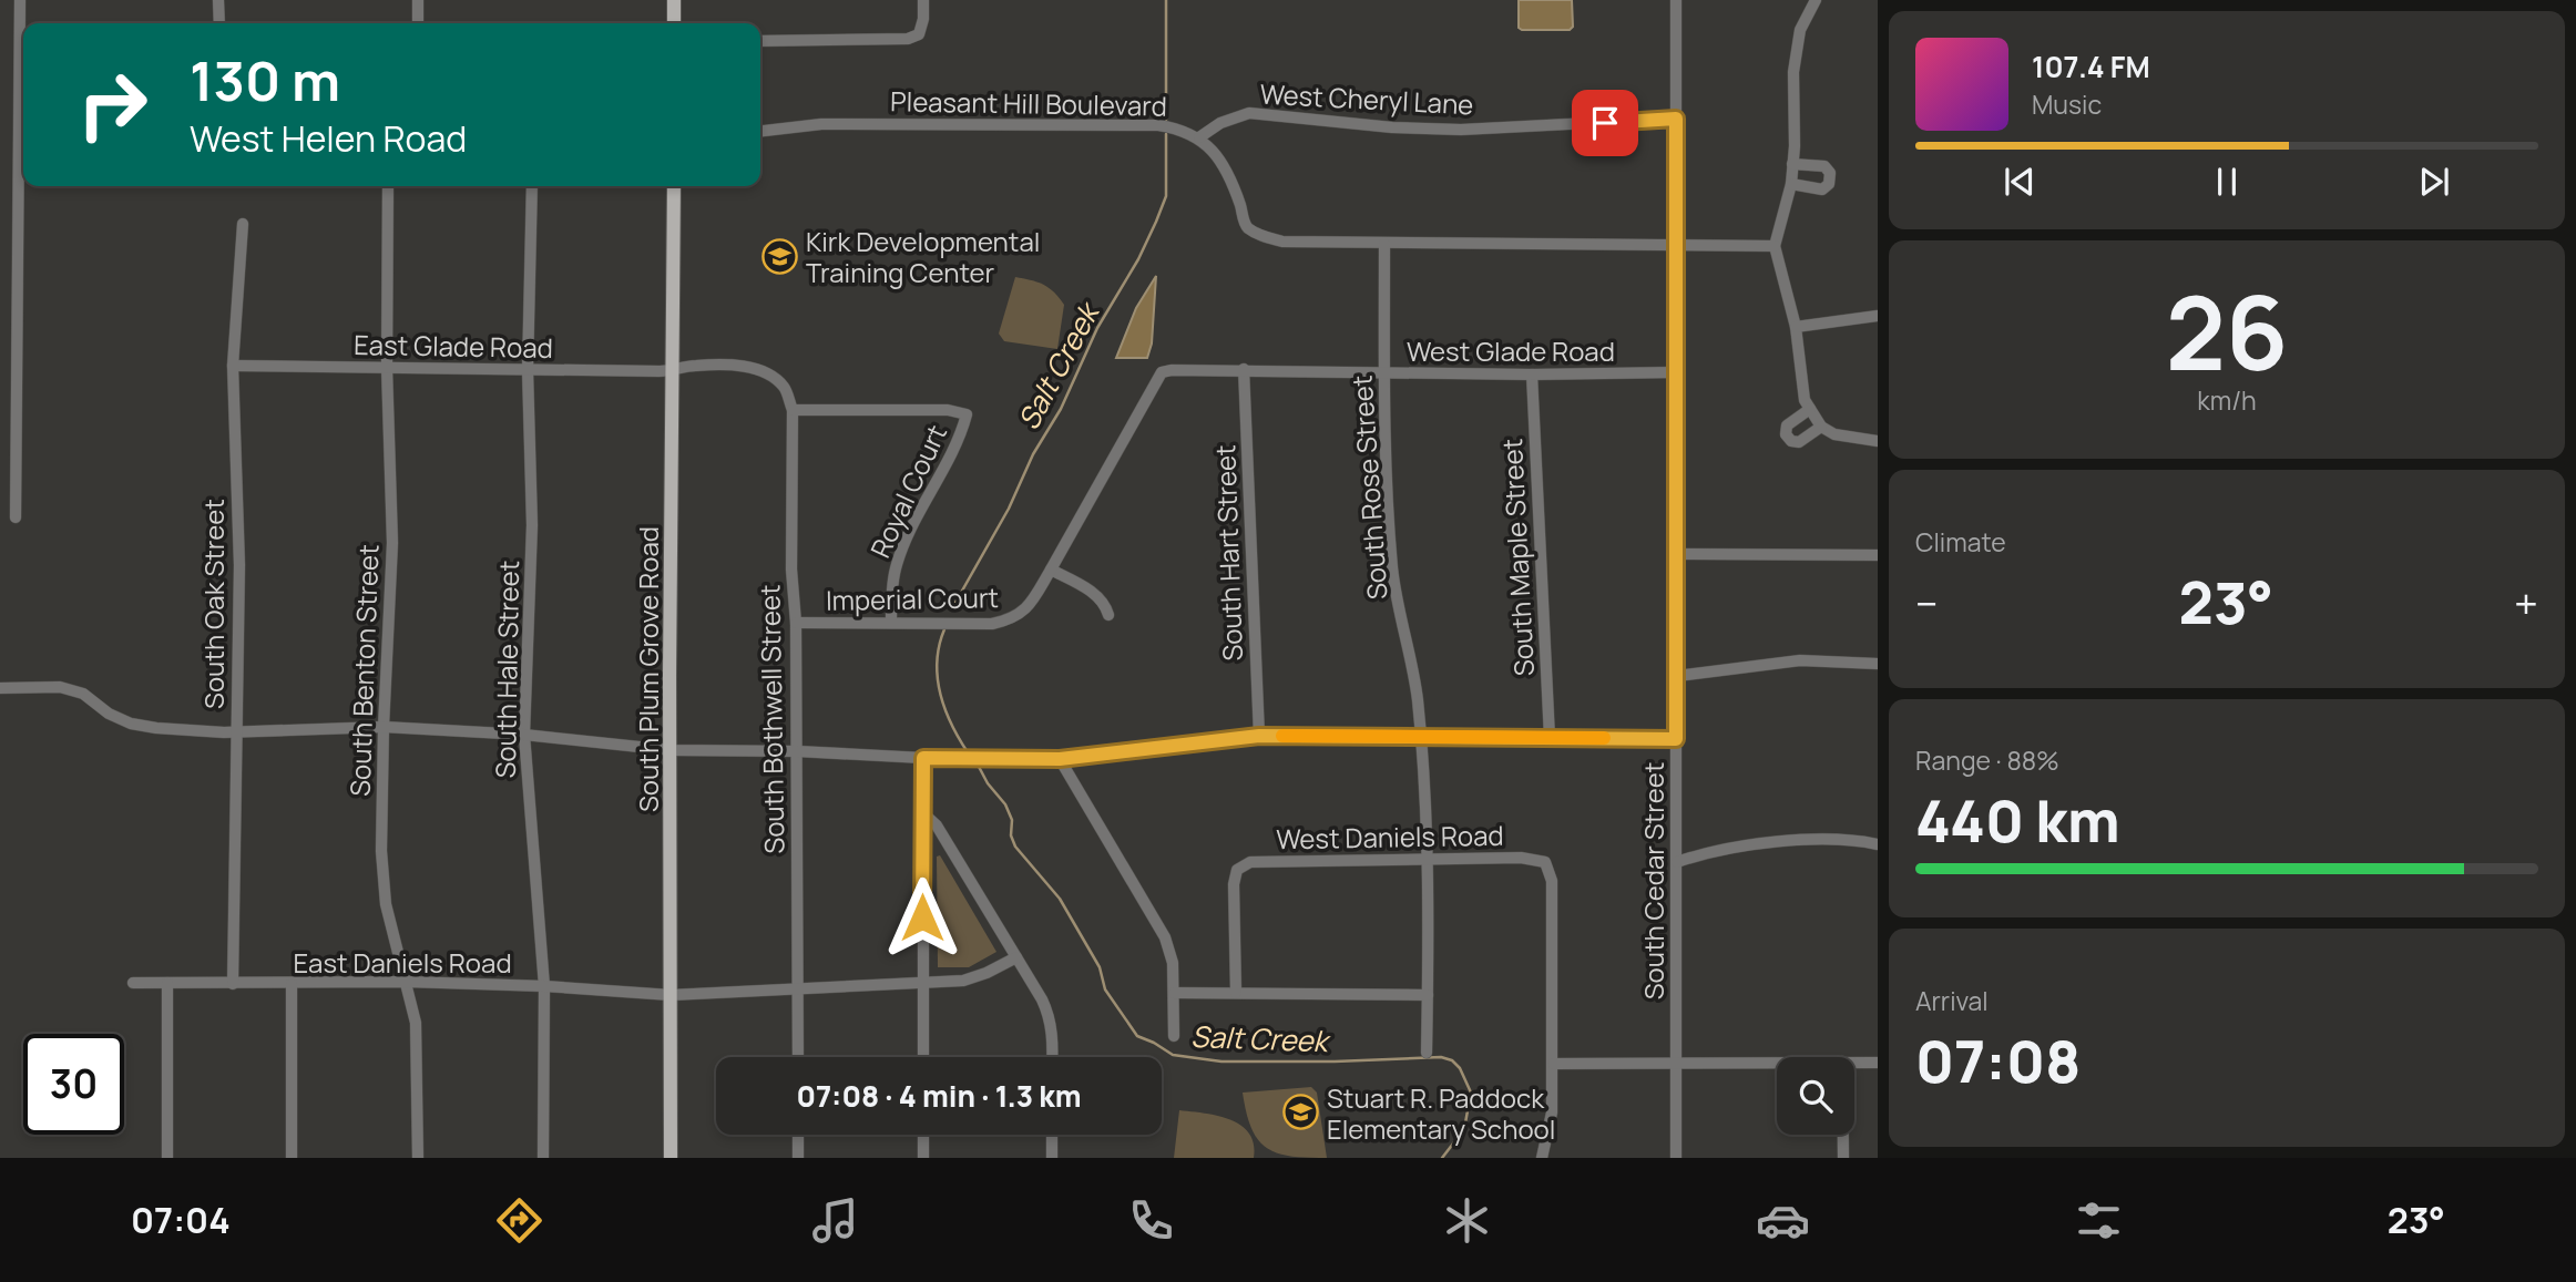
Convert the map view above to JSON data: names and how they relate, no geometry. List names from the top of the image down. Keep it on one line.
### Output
{"streets":{"main road":["South Plum Grove Road"],"street":["West Cheryl Lane","Pleasant Hill Boulevard","East Glade Road","West Glade Road","South Rose Street","Royal Court","South Hart Street","South Maple Street","Imperial Court","South Oak Street","South Hale Street","South Benton Street","South Bothwell Street","West Daniels Road","South Cedar Street","East Daniels Road"]},"crossings":[["West Cheryl Lane","Pleasant Hill Boulevard"],["West Cheryl Lane","South Cedar Street"],["Pleasant Hill Boulevard","South Rose Street"],["Pleasant Hill Boulevard","South Cedar Street"],["East Glade Road","South Oak Street"],["East Glade Road","South Hale Street"],["East Glade Road","South Plum Grove Road"],["East Glade Road","South Benton Street"],["West Glade Road","South Rose Street"],["West Glade Road","South Hart Street"],["West Glade Road","South Maple Street"],["West Glade Road","Imperial Court"],["West Glade Road","South Cedar Street"],["South Rose Street","West Daniels Road"],["Royal Court","Imperial Court"],["Royal Court","South Bothwell Street"],["Imperial Court","South Bothwell Street"],["South Oak Street","East Daniels Road"],["South Hale Street","East Daniels Road"],["South Plum Grove Road","East Daniels Road"],["South Benton Street","East Daniels Road"]],"water":["Salt Creek"],"places":{"school or university":["Kirk Developmental Training Center","Stuart R. Paddock Elementary School"]},"page":{"turn":["130 m","West Helen Road"],"song":["107.4 FM","Music"],"tile":[["26","km/h"],"Climate",["Range · 88%","440 km"],["Arrival","07:08"]],"heat":["−","23°","+"],"limit":"30","trip":"07:08 · 4 min · 1.3 km","tabs":["07:04","23°"]}}
